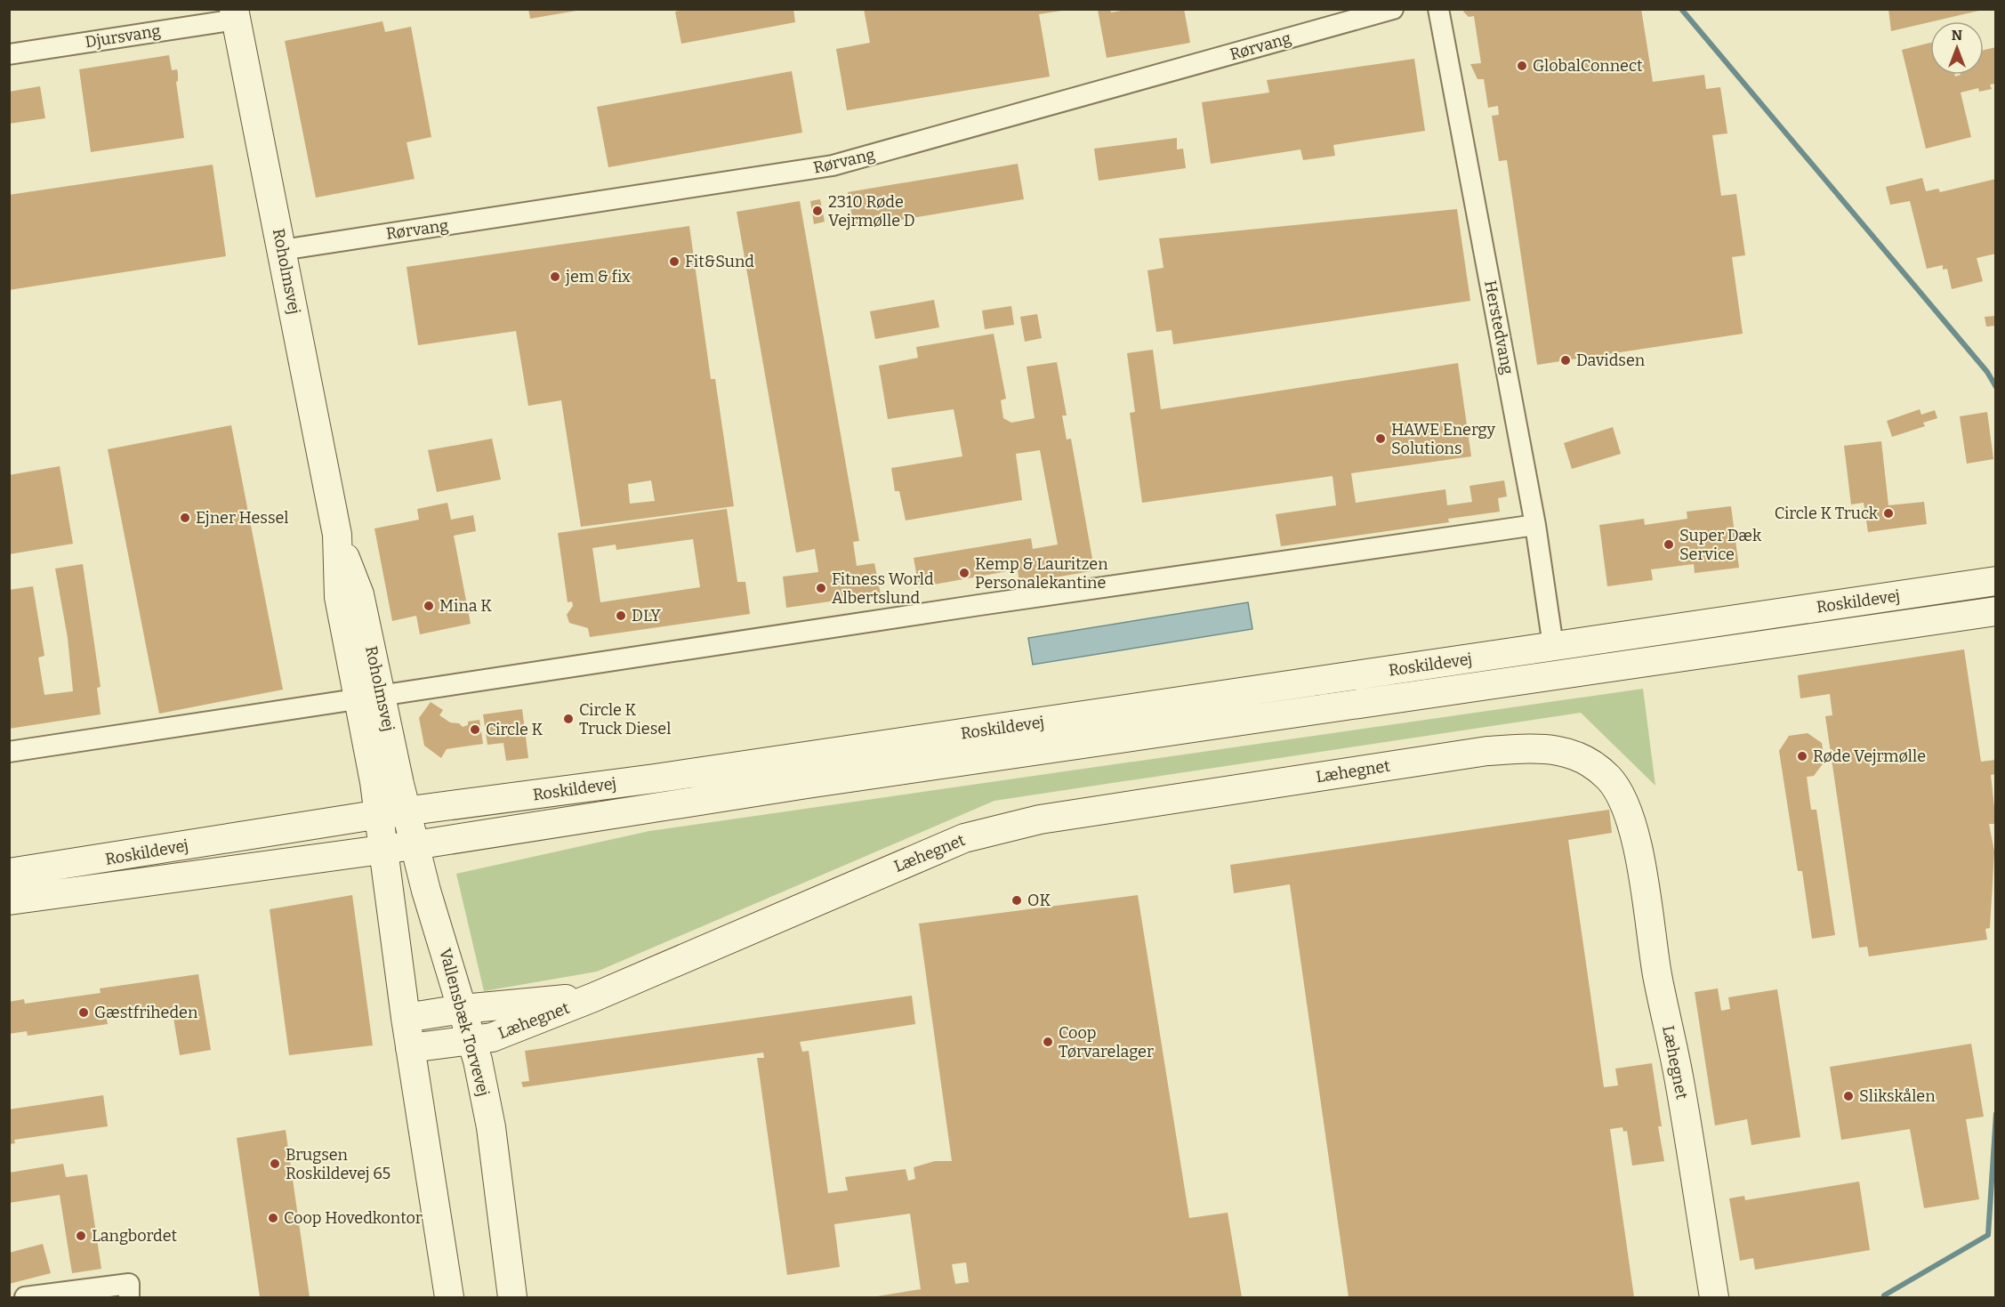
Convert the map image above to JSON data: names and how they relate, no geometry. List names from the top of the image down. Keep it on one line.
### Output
{"streets":{"main road":["Roholmsvej","Roskildevej","Læhegnet","Vallensbæk Torvevej"],"street":["Djursvang","Rørvang","Herstedvang"]},"crossings":[["Djursvang","Roholmsvej"],["Rørvang","Roholmsvej"],["Roholmsvej","Roskildevej"],["Roholmsvej","Vallensbæk Torvevej"],["Herstedvang","Roskildevej"],["Roskildevej","Vallensbæk Torvevej"],["Læhegnet","Vallensbæk Torvevej"]],"places":["GlobalConnect","2310 Røde Vejrmølle D","Fit&Sund","jem & fix","Davidsen","HAWE Energy Solutions","Circle K Truck","Ejner Hessel","Super Dæk Service","Kemp & Lauritzen Personalekantine","Fitness World Albertslund","Mina K","DLY","Circle K Truck Diesel","Circle K","Røde Vejrmølle","OK","Gæstfriheden","Coop Tørvarelager","Slikskålen","Brugsen Roskildevej 65","Coop Hovedkontor","Langbordet"],"north":"top"}
